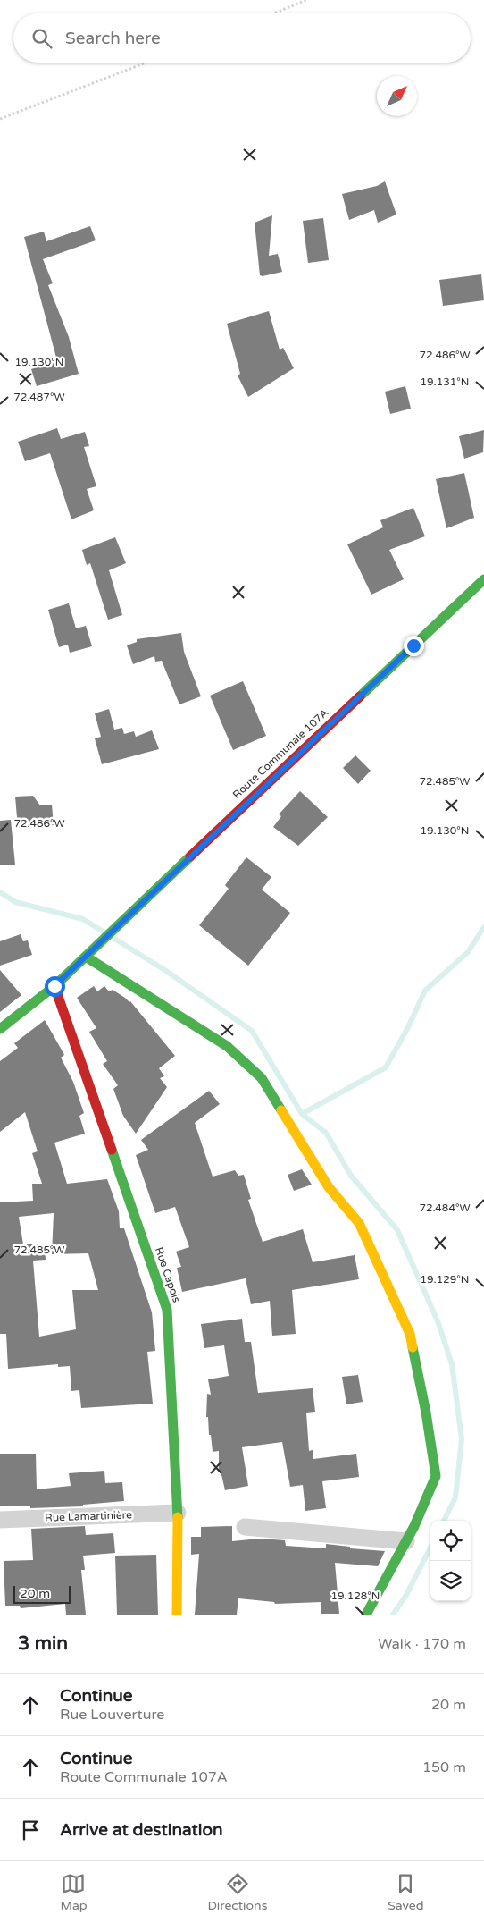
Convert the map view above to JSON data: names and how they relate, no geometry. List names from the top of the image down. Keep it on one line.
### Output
{"streets":{"street":["Route Communale 107A","Rue Capois","Rue Lamartinière"]},"crossings":[["Route Communale 107A","Rue Capois"],["Rue Capois","Rue Lamartinière"]],"scale_bar":"20 m","north":"top right","page":{"search":"Search here","scale":"20 m","heading":["3 min","Walk · 170 m"],"list":[["Continue","Rue Louverture","20 m"],["Continue","Route Communale 107A","150 m"],"Arrive at destination"],"nav":["Map","Directions","Saved"]},"coordinates":["72.486°W","19.130°N","19.131°N","72.487°W","72.485°W","72.484°W","19.129°N","19.128°N"]}
